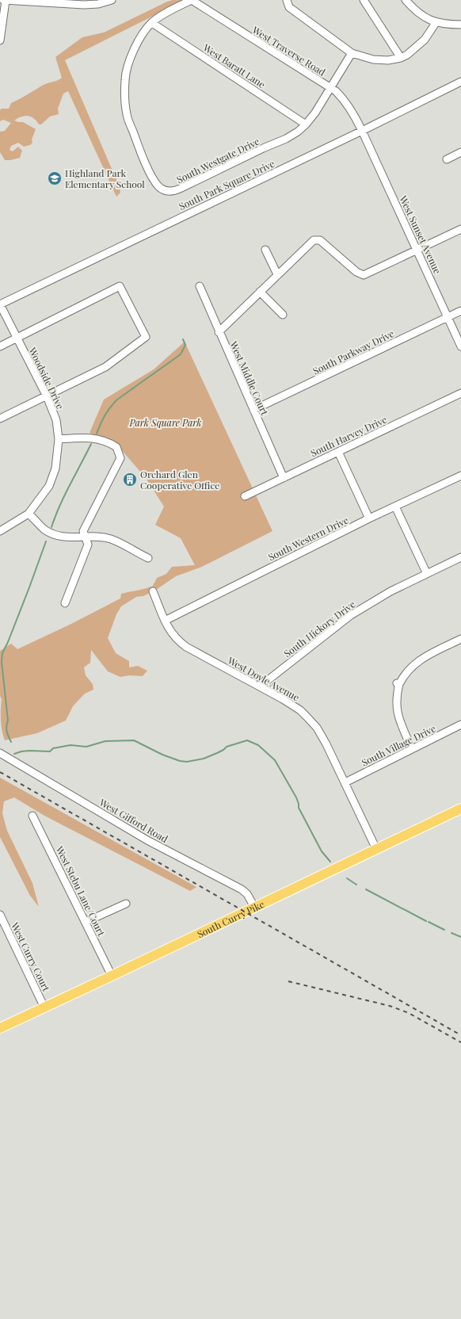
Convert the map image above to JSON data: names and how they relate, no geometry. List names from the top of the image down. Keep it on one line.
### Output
{"streets":{"main road":["South Curry Pike"],"street":["West Traverse Road","West Baratt Lane","South Westgate Drive","South Park Square Drive","West Sunset Avenue","South Parkway Drive","Woodside Drive","West Middle Court","South Harvey Drive","South Western Drive","South Hickory Drive","West Doyle Avenue","South Village Drive","West Gifford Road","West Stebu Lane/Court","West Curry Court"]},"crossings":[["West Traverse Road","South Westgate Drive"],["West Traverse Road","South Park Square Drive"],["West Traverse Road","West Sunset Avenue"],["West Baratt Lane","South Westgate Drive"],["South Park Square Drive","West Sunset Avenue"],["South Park Square Drive","Woodside Drive"],["West Sunset Avenue","South Parkway Drive"],["South Parkway Drive","West Middle Court"],["West Middle Court","South Harvey Drive"],["South Western Drive","West Doyle Avenue"],["South Hickory Drive","West Doyle Avenue"],["West Doyle Avenue","South Village Drive"],["West Doyle Avenue","South Curry Pike"],["West Gifford Road","South Curry Pike"],["West Stebu Lane/Court","South Curry Pike"],["South Curry Pike","West Curry Court"]],"parks":["Park Square Park"],"places":{"school or university":["Highland Park Elementary School"],"building":["Orchard Glen Cooperative Office"]}}
